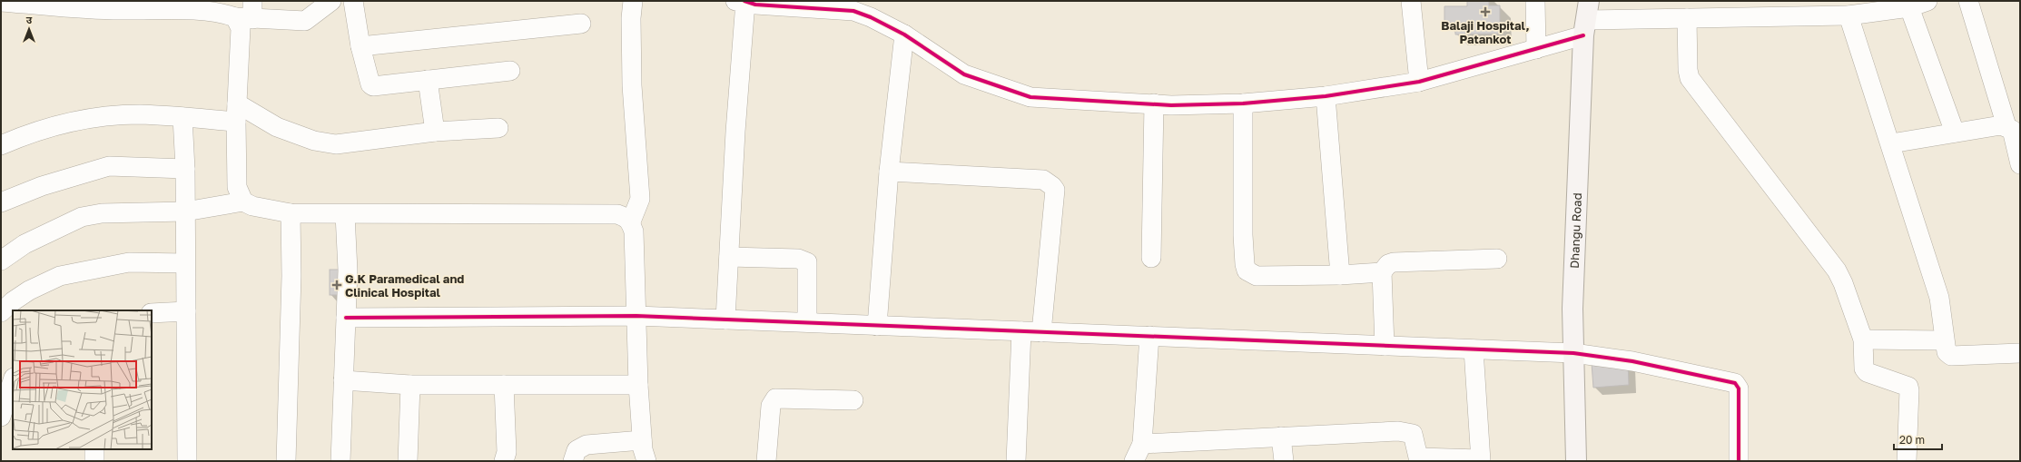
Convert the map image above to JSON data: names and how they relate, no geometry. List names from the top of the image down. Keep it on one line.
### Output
{"streets":{"street":["Dhangu Road"]},"places":{"health":["Balaji Hospital, Patankot","G.K Paramedical and Clinical Hospital"]},"scale_bar":"20 m","north":"top"}
